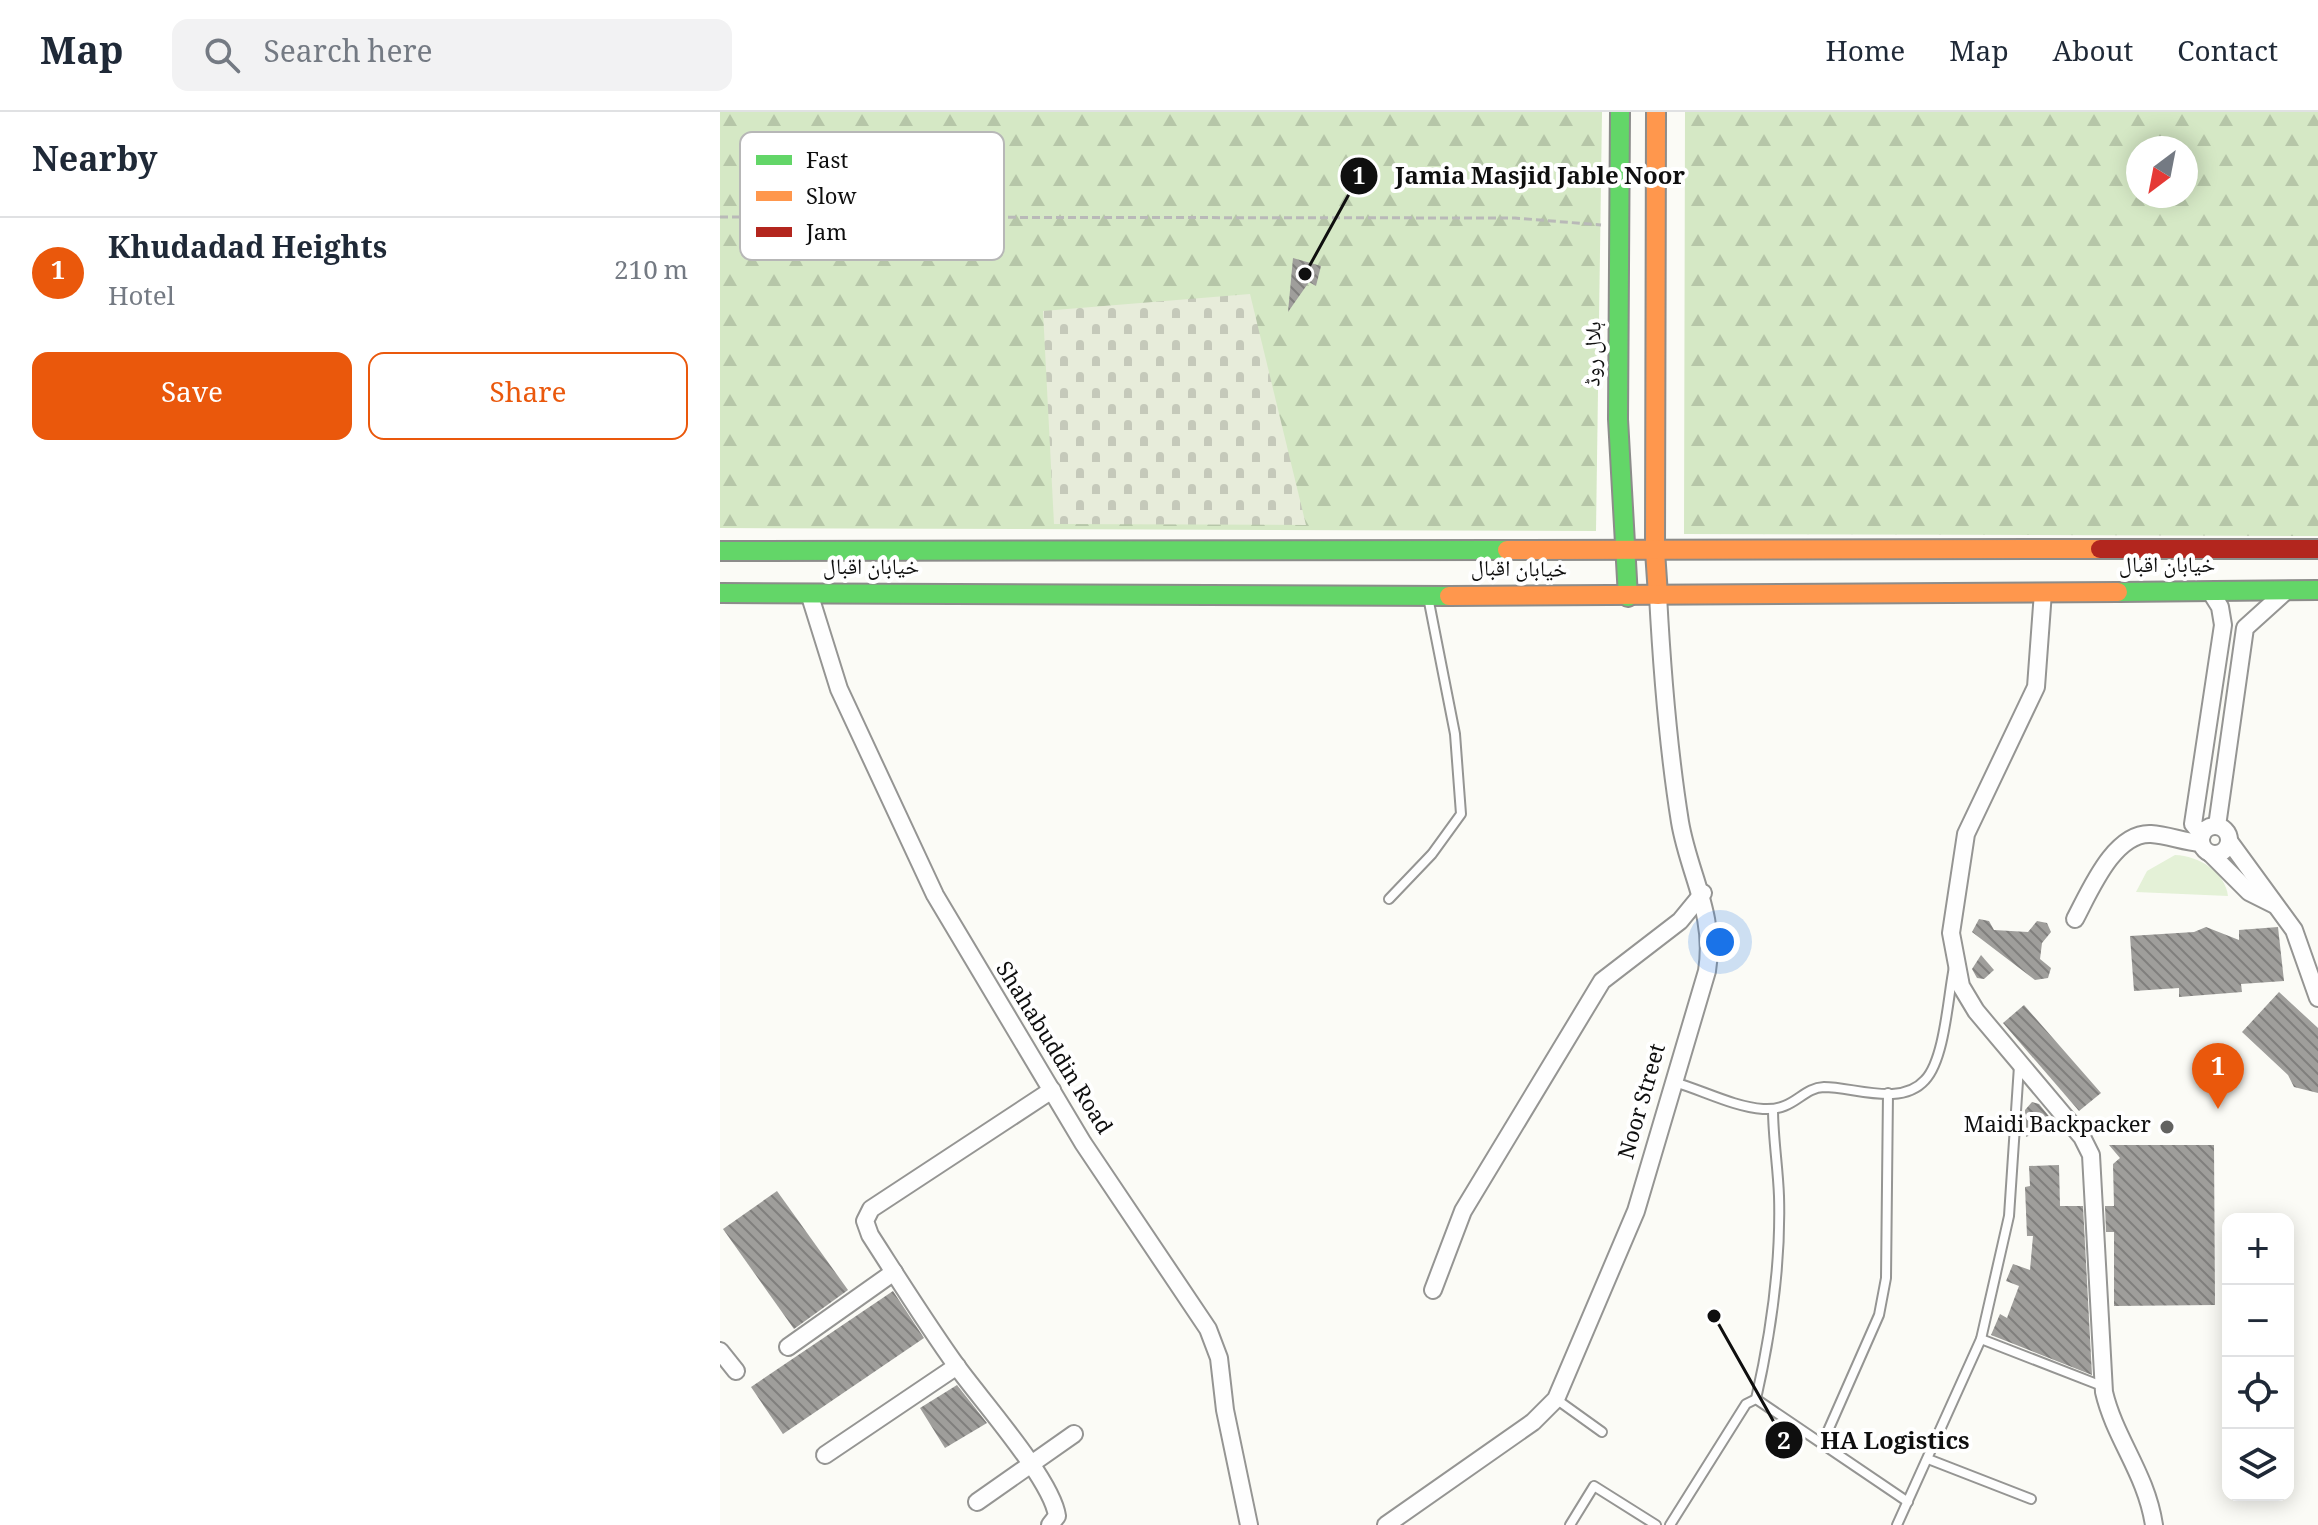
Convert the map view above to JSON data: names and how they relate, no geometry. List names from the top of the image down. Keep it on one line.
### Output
{"streets":{"main road":["ہلال روڈ","خیابان اقبال"],"street":["Shahabuddin Road","Noor Street"]},"crossings":[["ہلال روڈ","خیابان اقبال"],["خیابان اقبال","Shahabuddin Road"],["خیابان اقبال","Noor Street"]],"places":["Jamia Masjid Jable Noor","Maidi Backpacker","HA Logistics"],"legend":["Fast","Slow","Jam"],"north":"bottom left","page":{"header":"Map","search":"Search here","nav":["Home","Map","About","Contact"],"heading":"Nearby","list":[{"mark":"1","name":"Khudadad Heights","note":"Hotel","value":"210 m"}],"buttons":["Save","Share"],"pins":"1","map_buttons":["+","−"]}}
